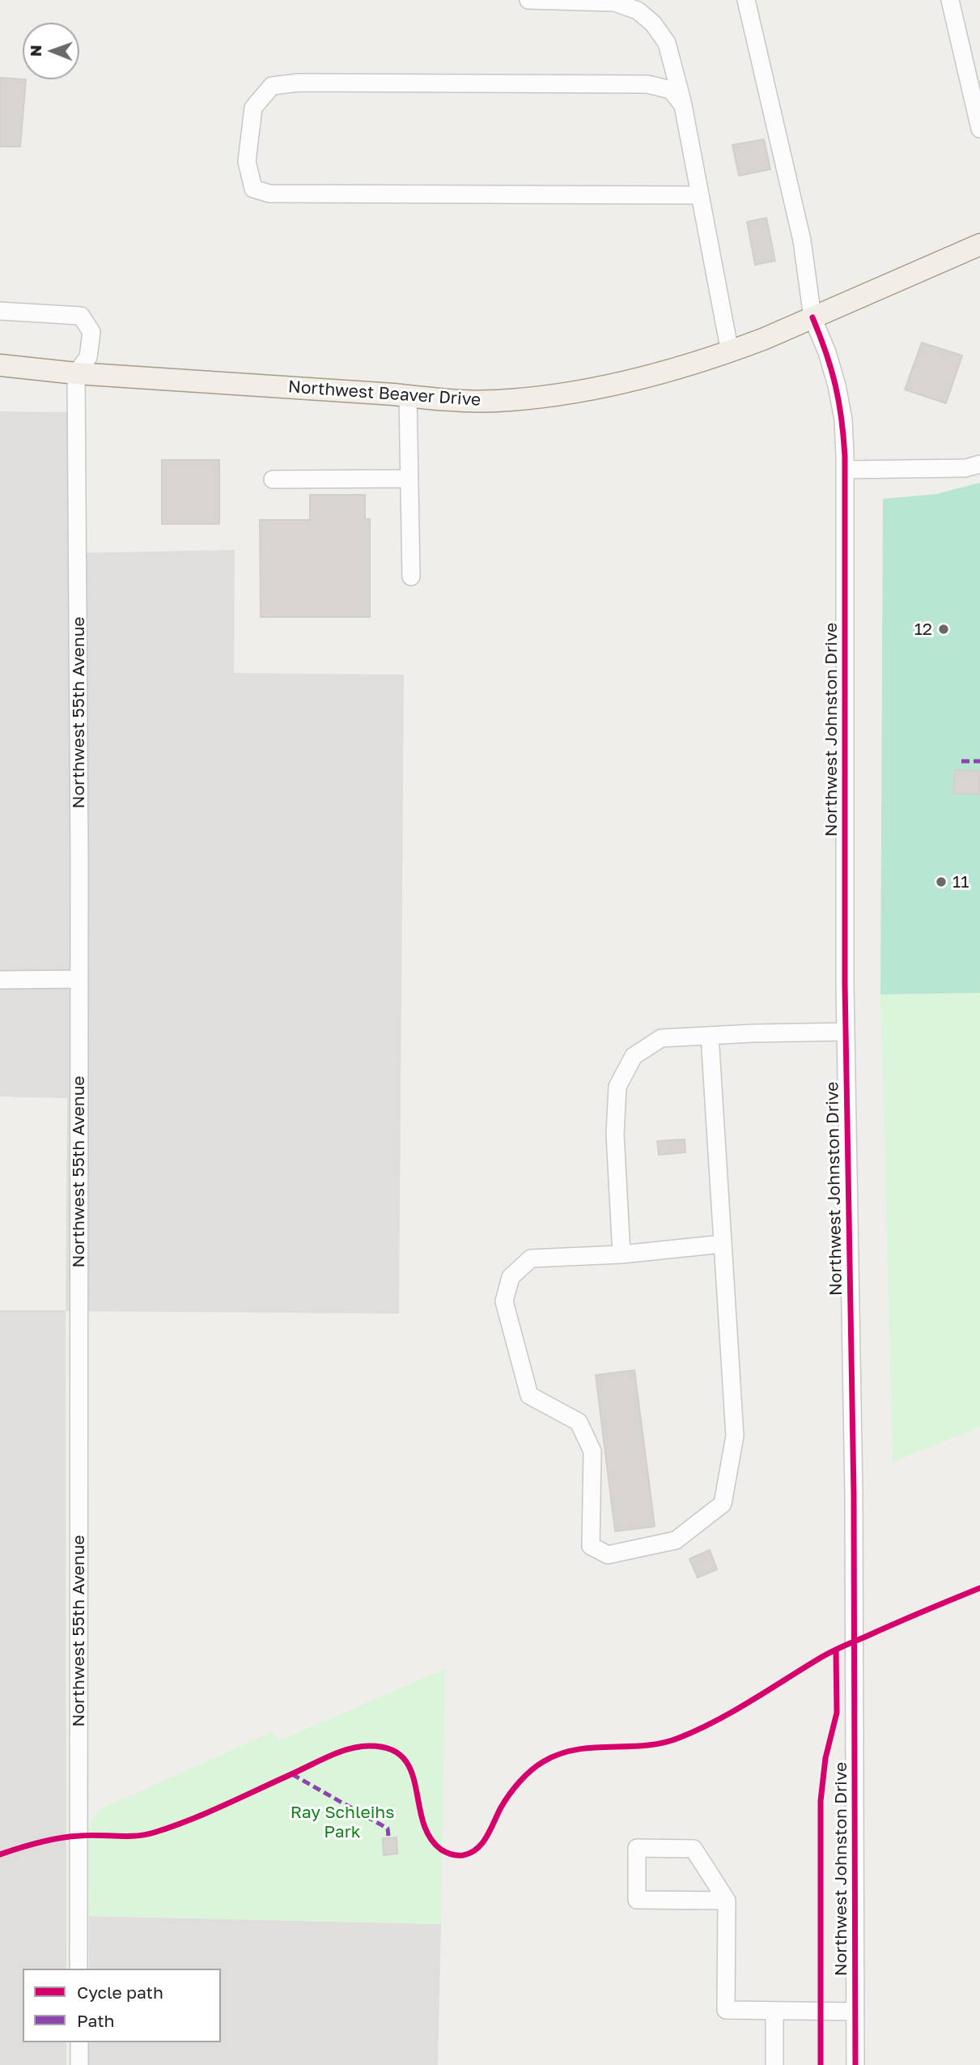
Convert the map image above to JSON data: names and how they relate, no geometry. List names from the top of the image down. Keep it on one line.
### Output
{"streets":{"main road":["Northwest Beaver Drive"],"street":["Northwest 55th Avenue","Northwest Johnston Drive"]},"crossings":[["Northwest Beaver Drive","Northwest 55th Avenue"],["Northwest Beaver Drive","Northwest Johnston Drive"]],"parks":["Ray Schleihs Park"],"places":["12","11"],"legend":["Cycle path","Path"],"north":"left"}
